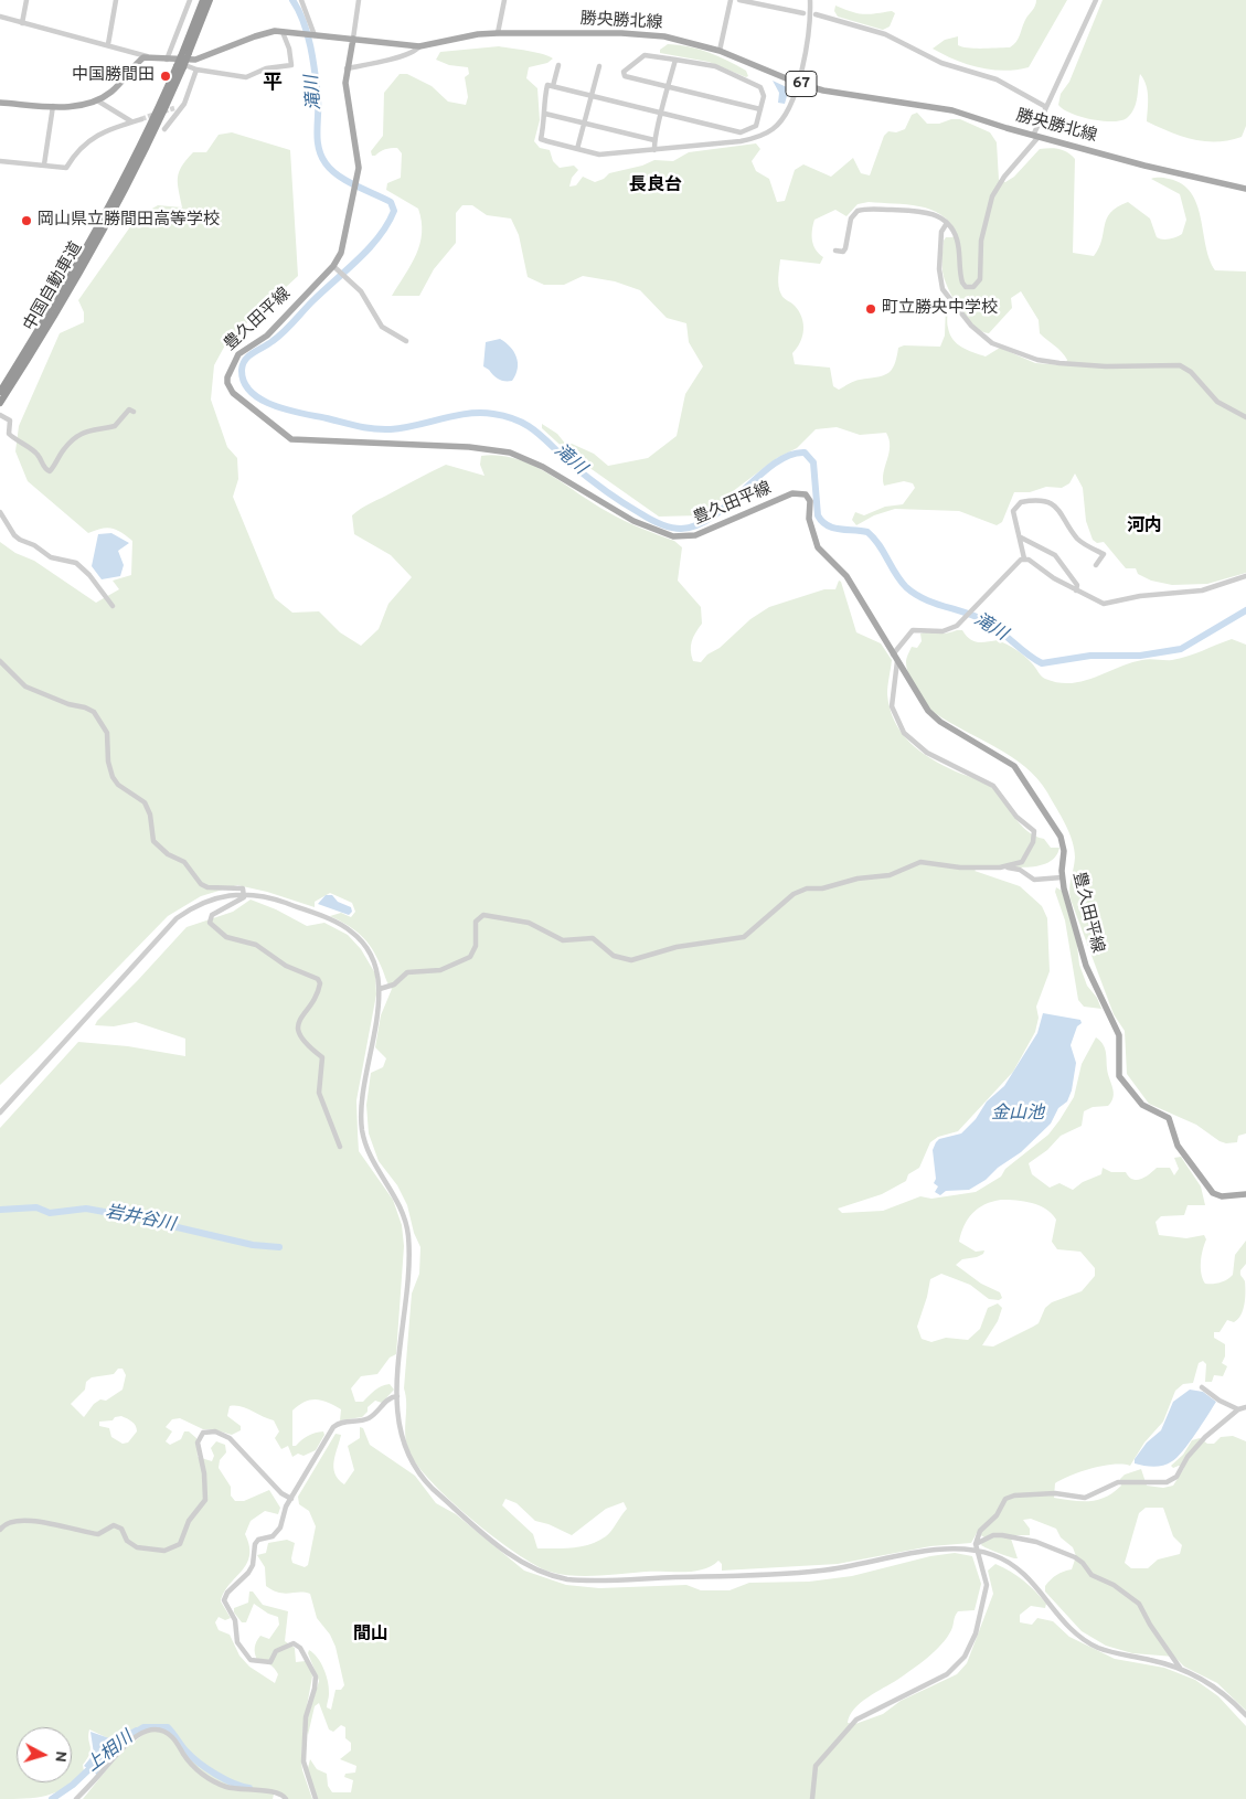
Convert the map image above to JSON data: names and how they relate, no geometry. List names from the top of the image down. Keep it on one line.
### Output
{"streets":{"highway":["中国自動車道"],"main road":["勝央勝北線","67","豊久田平線"]},"crossings":[["勝央勝北線","中国自動車道"],["勝央勝北線","豊久田平線"]],"districts":["平","長良台","河内","間山"],"water":["滝川","金山池","岩井谷川","上相川"],"places":["中国勝間田","岡山県立勝間田高等学校","町立勝央中学校"],"north":"right"}
